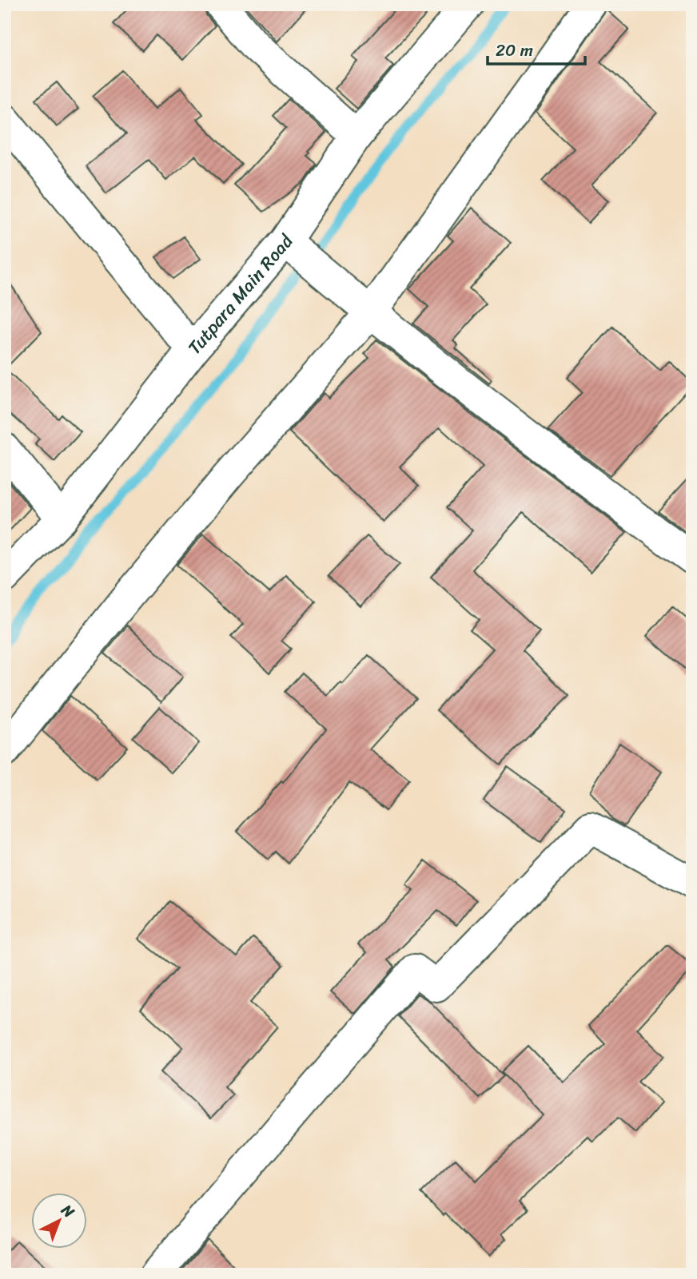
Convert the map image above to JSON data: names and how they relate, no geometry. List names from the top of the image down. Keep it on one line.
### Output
{"streets":{"street":["Tutpara Main Road"]},"scale_bar":"20 m","north":"top right"}
